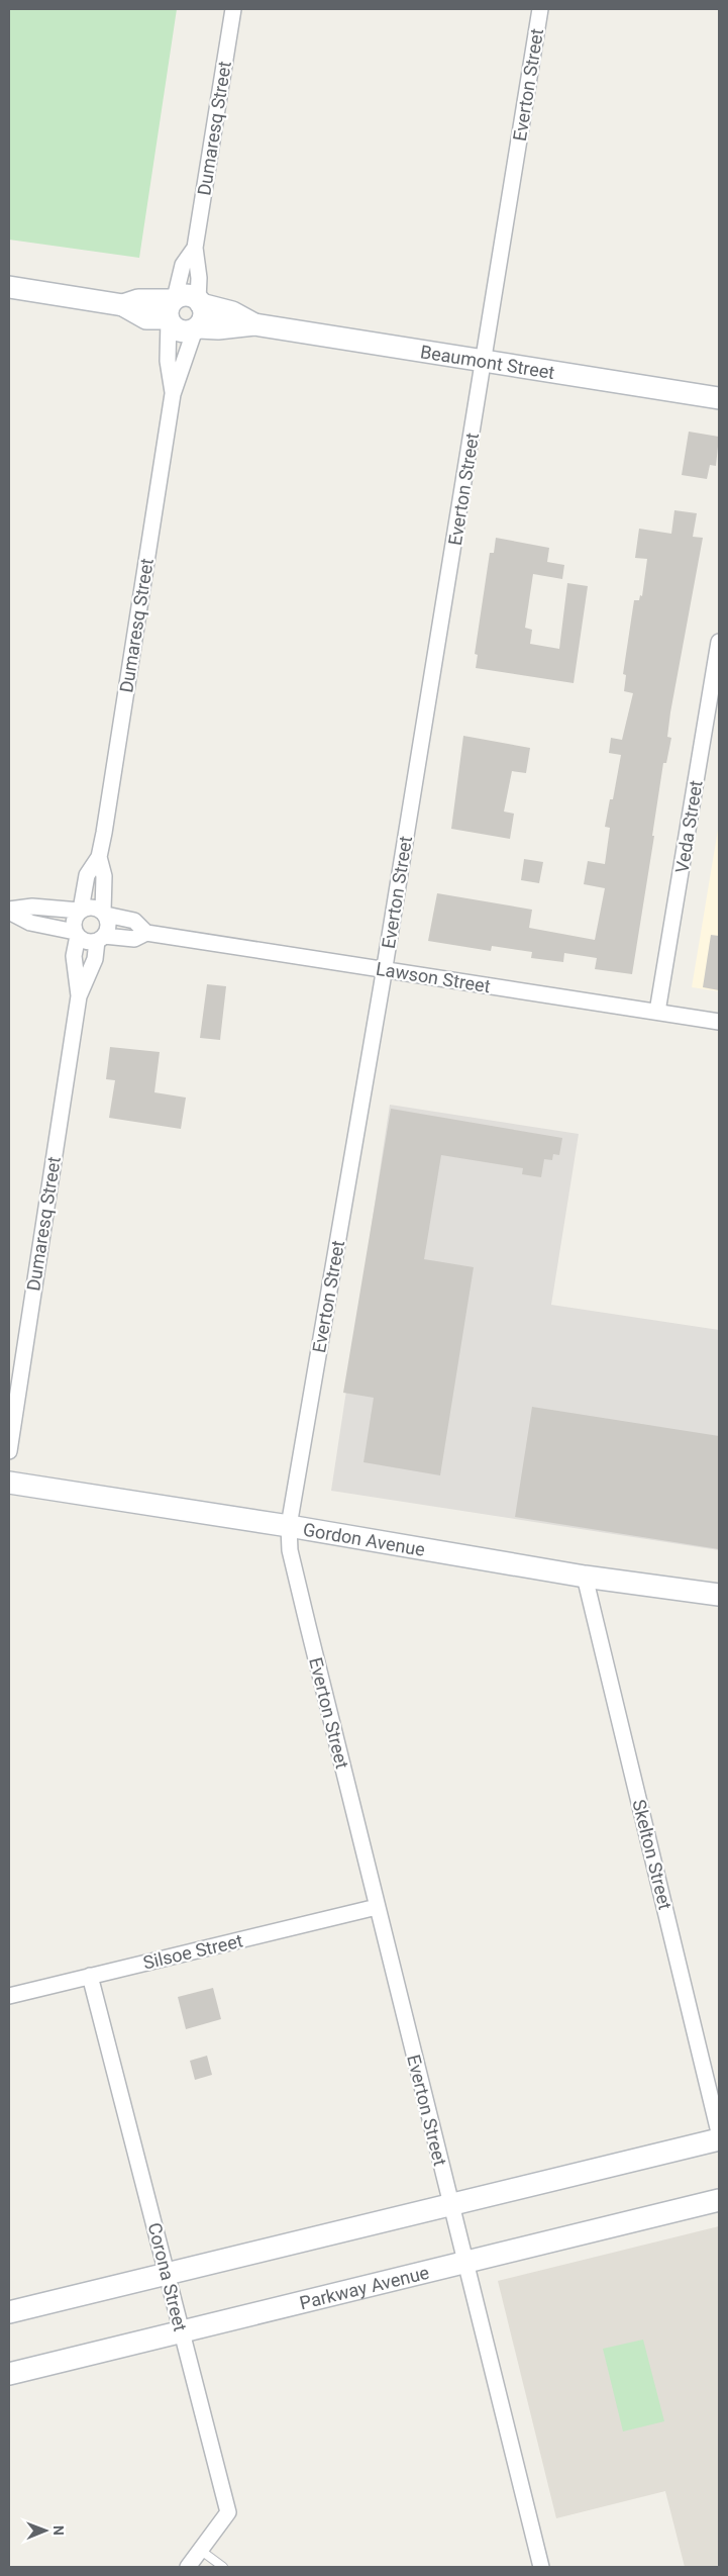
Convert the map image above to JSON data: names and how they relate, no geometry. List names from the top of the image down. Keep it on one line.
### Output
{"streets":{"main road":["Beaumont Street","Gordon Avenue","Parkway Avenue"],"street":["Everton Street","Dumaresq Street","Veda Street","Lawson Street","Skelton Street","Silsoe Street","Corona Street"]},"crossings":[["Everton Street","Beaumont Street"],["Everton Street","Lawson Street"],["Everton Street","Gordon Avenue"],["Everton Street","Silsoe Street"],["Everton Street","Parkway Avenue"],["Dumaresq Street","Beaumont Street"],["Dumaresq Street","Lawson Street"],["Veda Street","Lawson Street"],["Gordon Avenue","Skelton Street"],["Silsoe Street","Corona Street"],["Corona Street","Parkway Avenue"]],"north":"right"}
